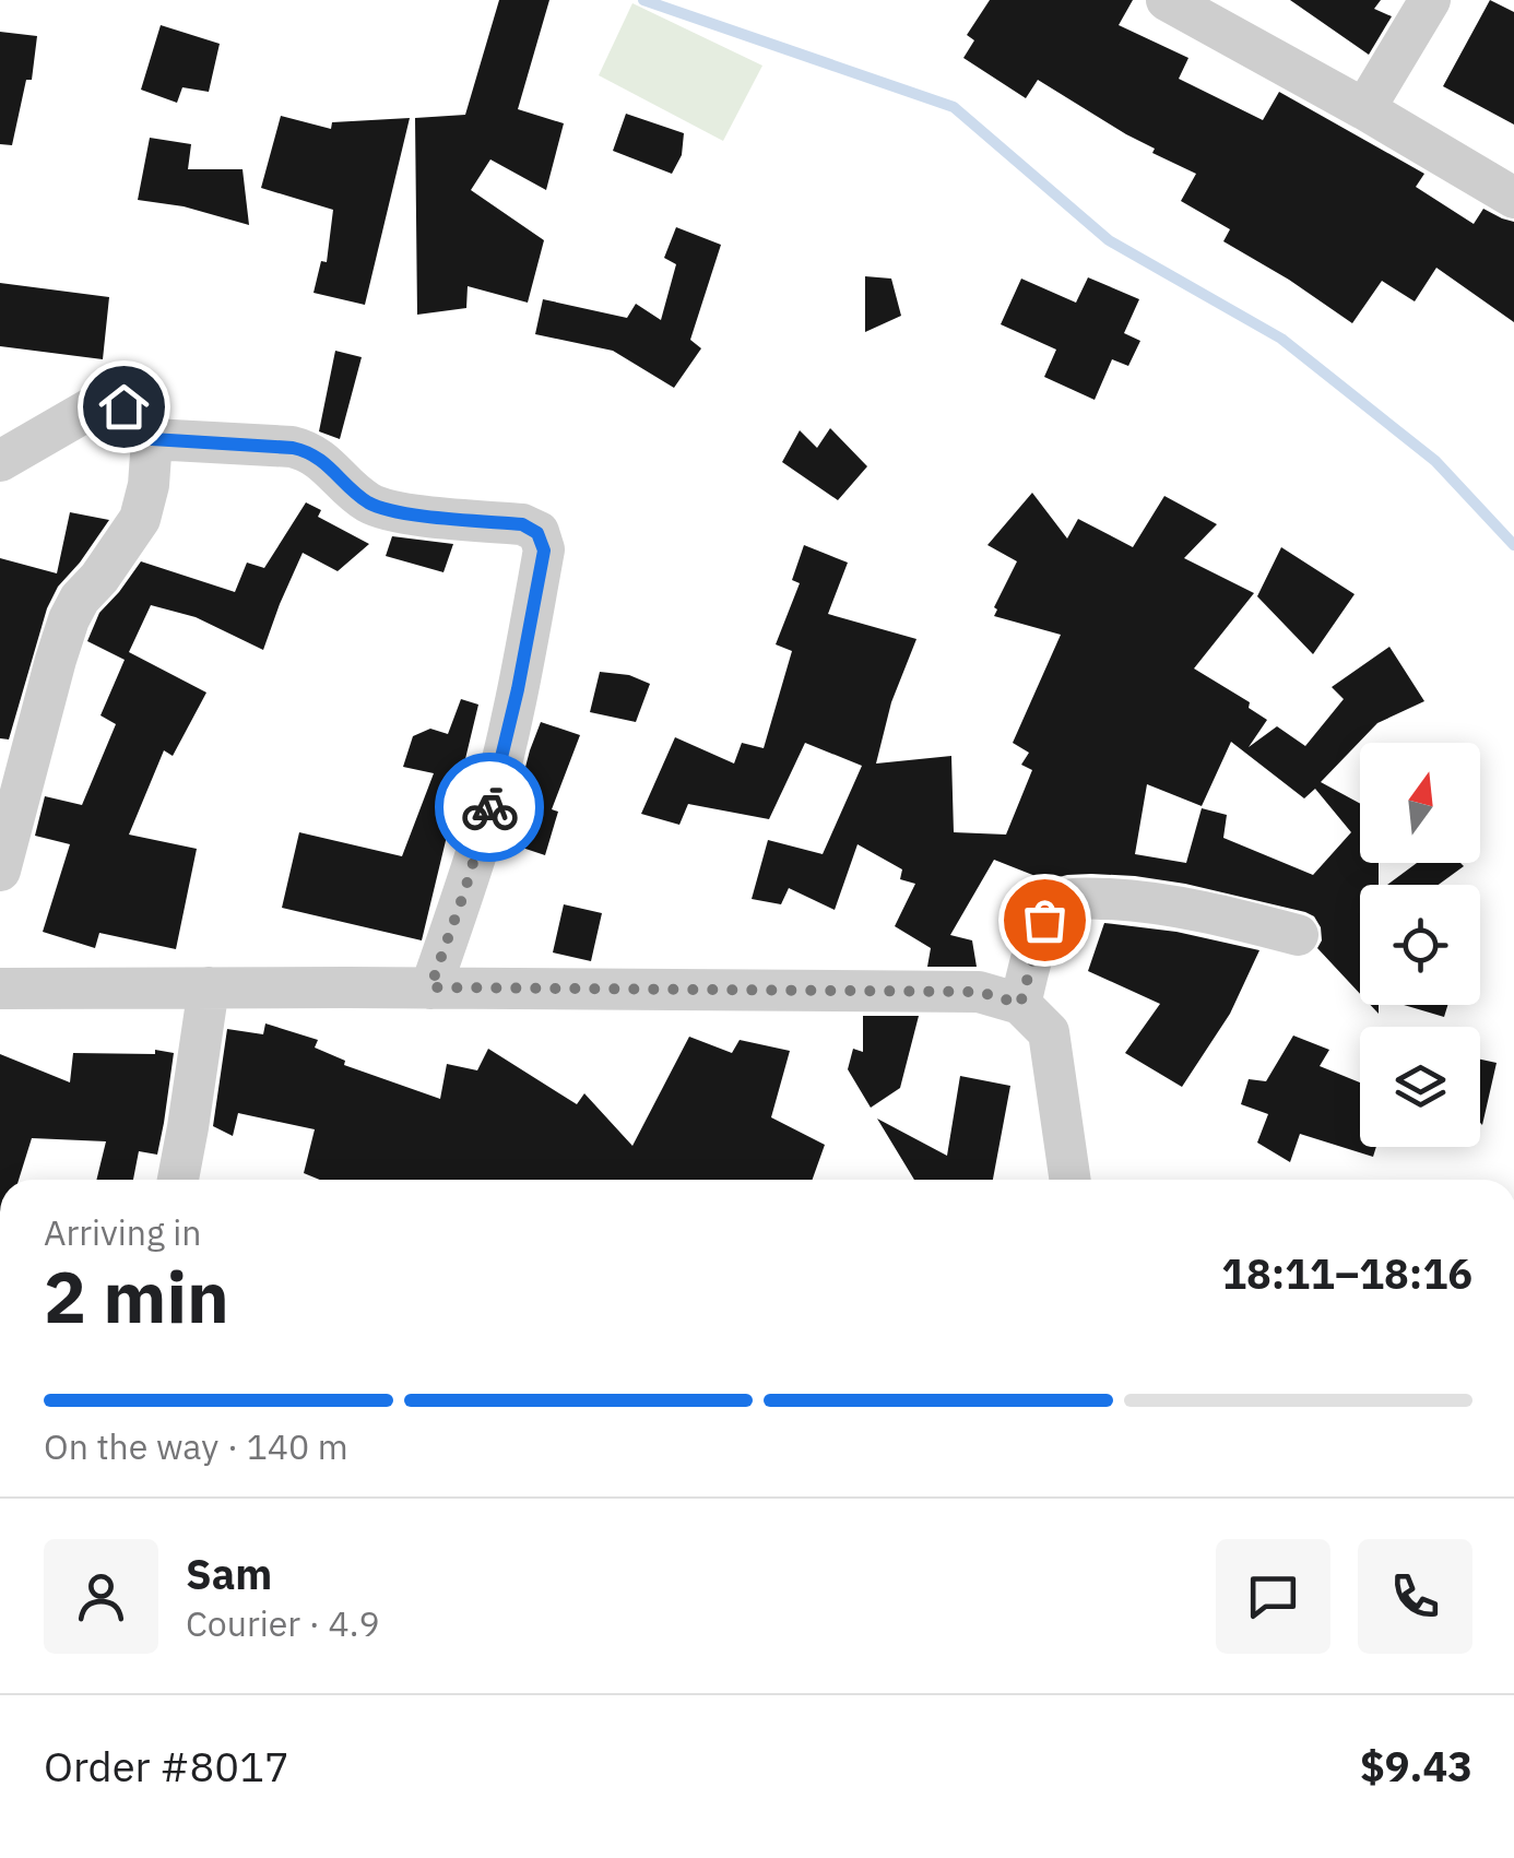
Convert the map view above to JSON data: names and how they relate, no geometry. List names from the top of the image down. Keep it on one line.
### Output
{"north":"top","page":{"heading":["2 min","Arriving in","18:11–18:16"],"panel":["Sam","Courier · 4.9","Order #8017","$9.43"],"bar":"On the way · 140 m"}}
